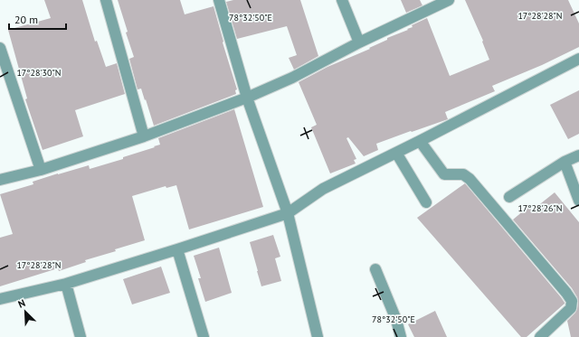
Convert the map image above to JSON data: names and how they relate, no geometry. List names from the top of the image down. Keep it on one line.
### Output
{"scale_bar":"20 m","north":"top left","coordinates":["17°28'28\"N","78°32'50\"E","17°28'30\"N","17°28'26\"N"]}
